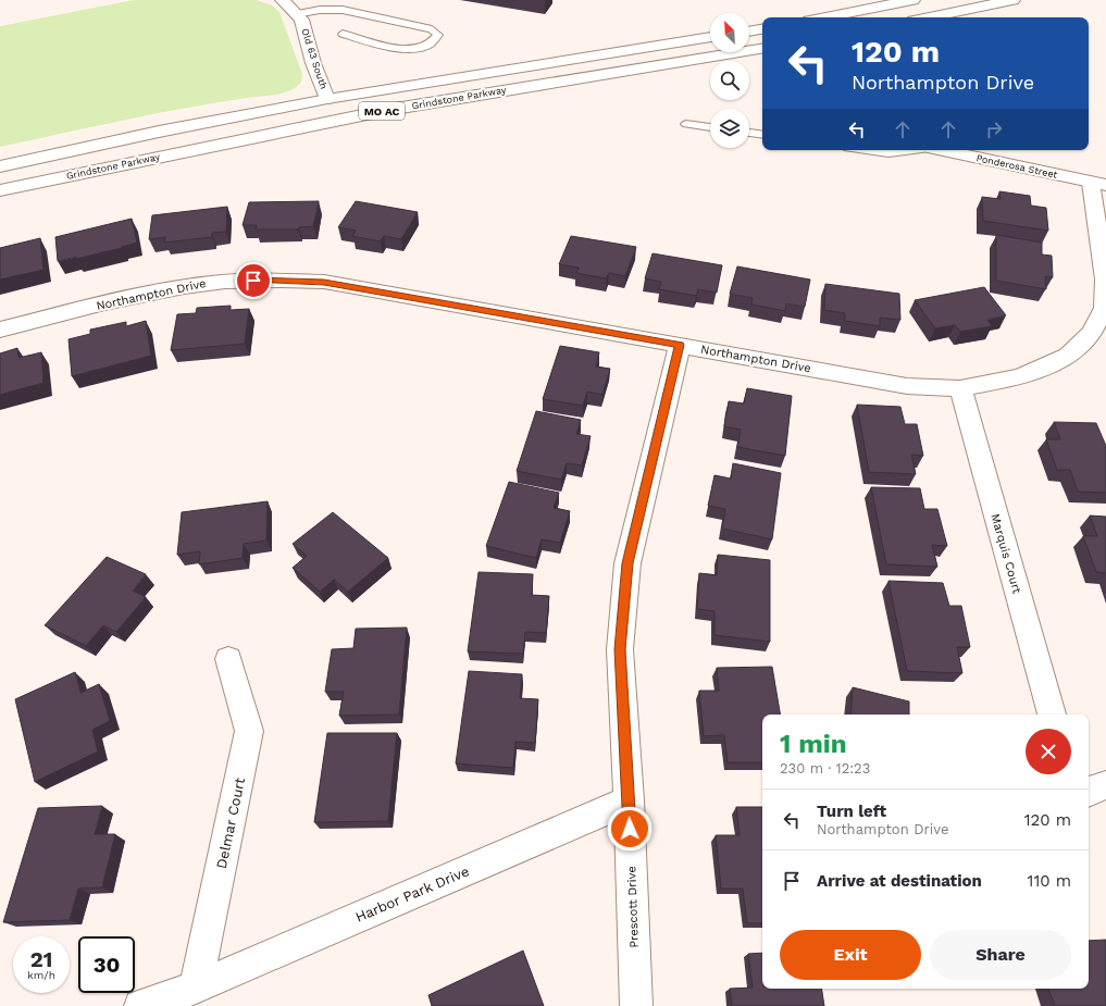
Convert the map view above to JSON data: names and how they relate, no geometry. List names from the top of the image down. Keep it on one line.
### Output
{"streets":{"street":["Old 63 South","Grindstone Parkway","MO AC","Ponderosa Street","Northampton Drive","Marquis Court","Delmar Court","Harbor Park Drive","Prescott Drive"]},"crossings":[["Old 63 South","Grindstone Parkway"],["Ponderosa Street","Northampton Drive"],["Northampton Drive","Marquis Court"],["Northampton Drive","Prescott Drive"],["Delmar Court","Harbor Park Drive"],["Harbor Park Drive","Prescott Drive"]],"north":"top left","page":{"turn":["120 m","Northampton Drive"],"heading":["1 min","230 m · 12:23"],"list":[{"name":"Turn left","note":"Northampton Drive","value":"120 m"},{"name":"Arrive at destination","value":"110 m"}],"buttons":["Exit","Share"],"speed":"21 km/h","limit":"30"}}
